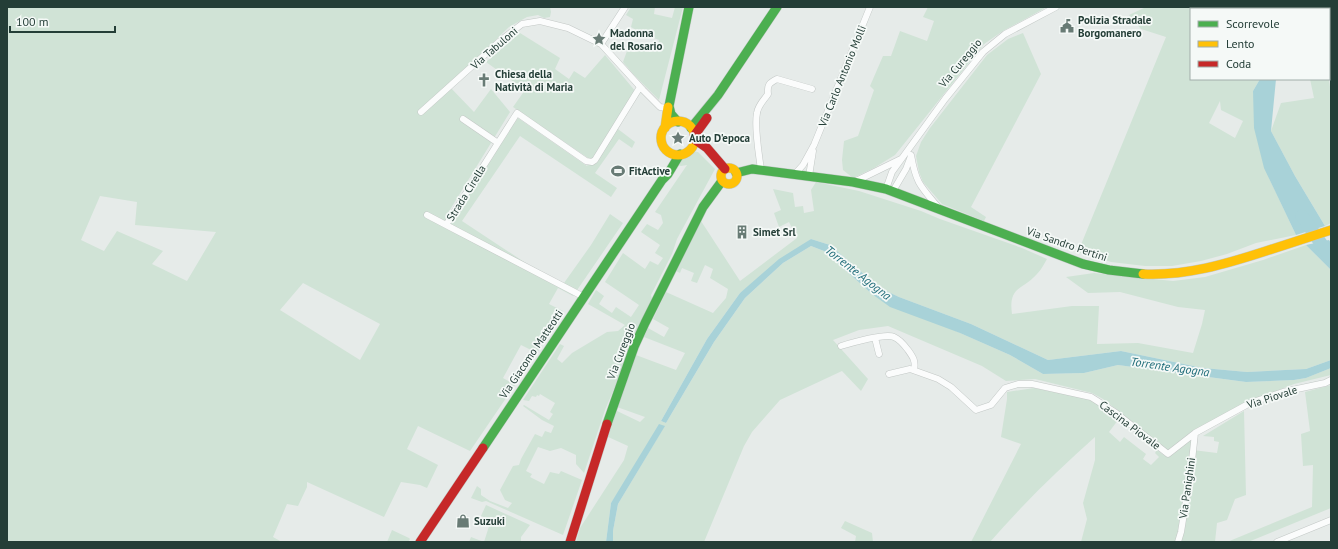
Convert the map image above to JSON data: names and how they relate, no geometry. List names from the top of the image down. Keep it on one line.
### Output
{"streets":{"main road":["Via Cureggio","Via Sandro Pertini","Via Giacomo Matteotti"],"street":["Via Tabuloni","Via Carlo Antonio Molli","Strada Cirella","Via Piovale","Cascina Piovale","Via Panighini"]},"crossings":[["Via Tabuloni","Strada Cirella"],["Via Piovale","Cascina Piovale"],["Via Piovale","Via Panighini"],["Cascina Piovale","Via Panighini"]],"water":["Torrente Agogna"],"places":{"public building":["Polizia Stradale Borgomanero"],"place":["Madonna del Rosario","Auto D'epoca"],"church":["Chiesa della Natività di Maria"],"sports":["FitActive"],"building":["Simet Srl"],"shop":["Suzuki"]},"legend":["Scorrevole","Lento","Coda"],"scale_bar":"100 m"}
